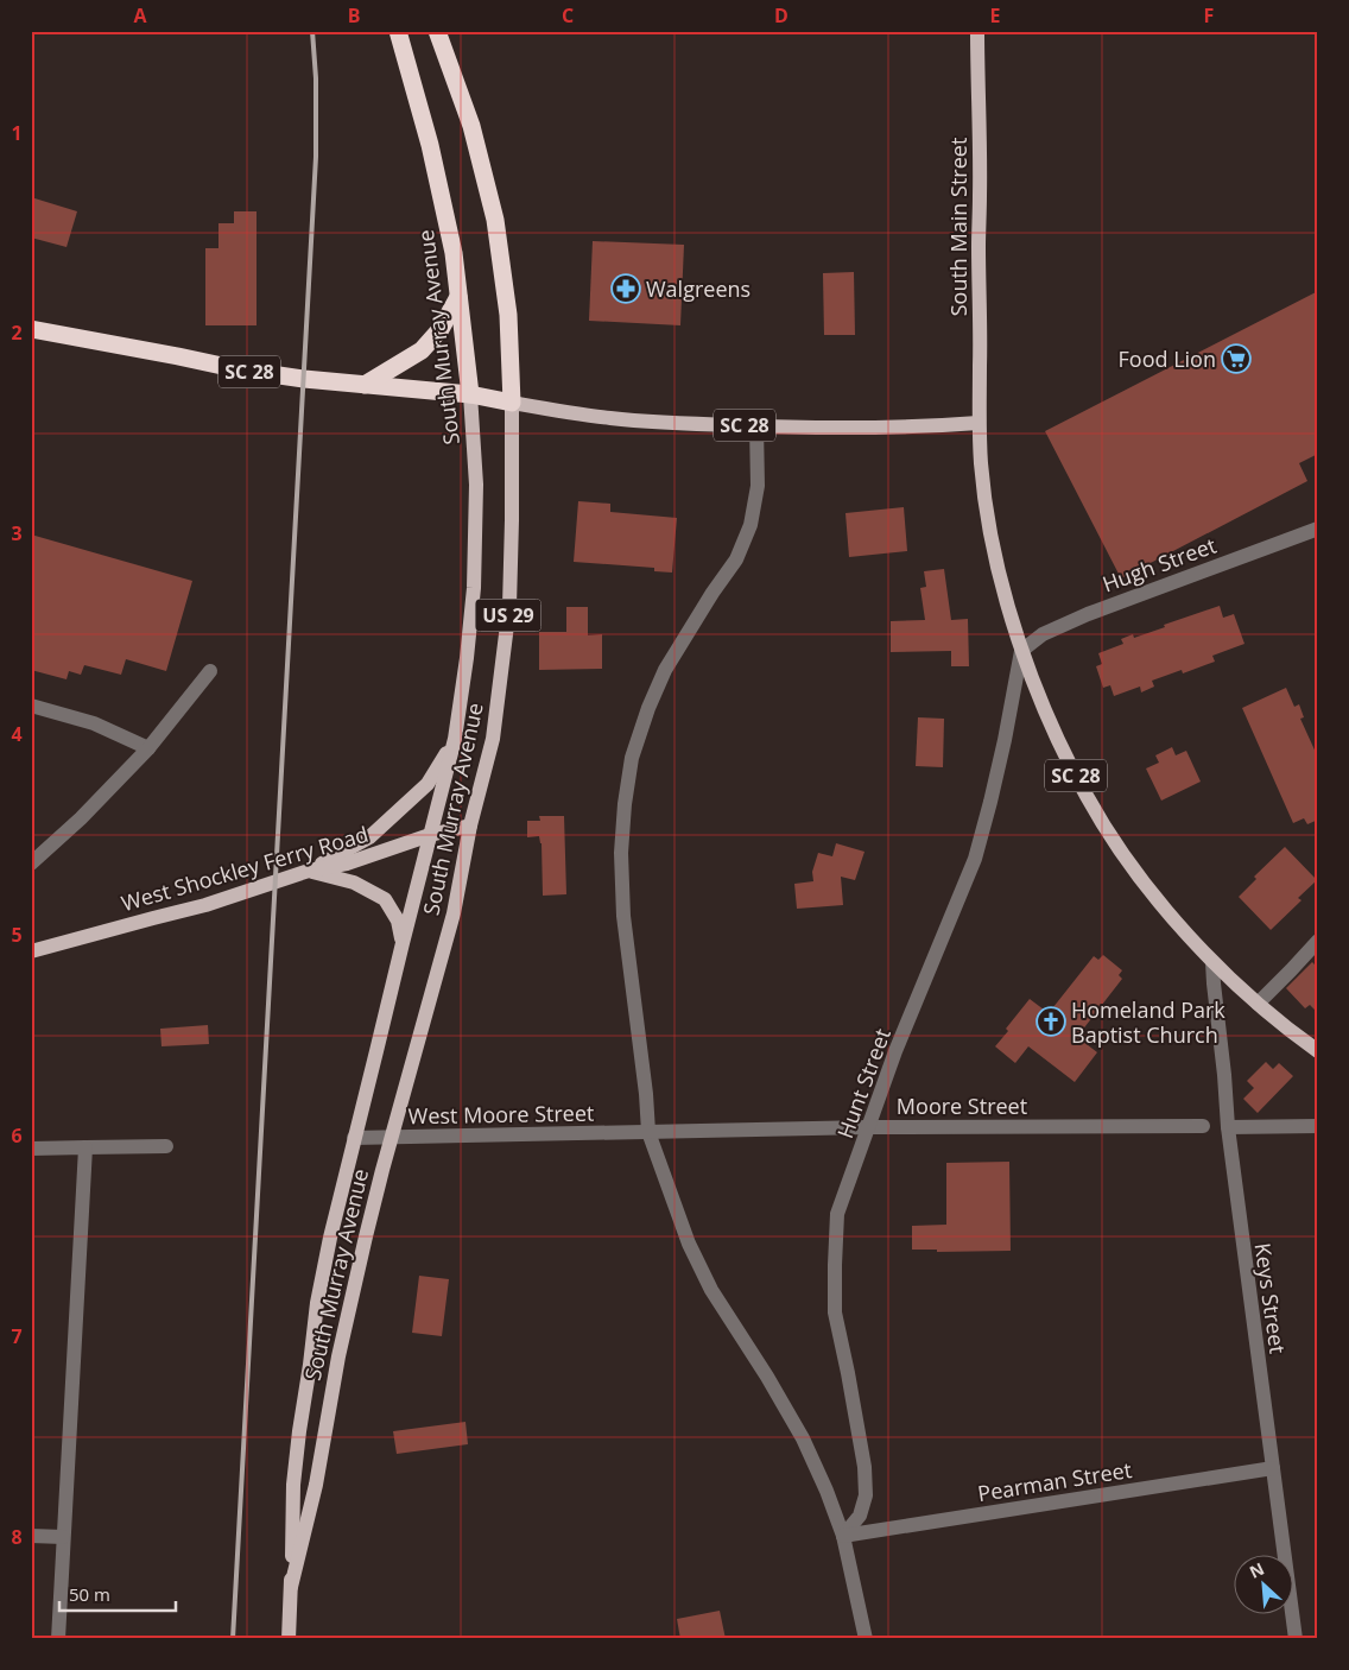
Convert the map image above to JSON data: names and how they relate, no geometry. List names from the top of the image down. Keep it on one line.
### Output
{"streets":{"highway":["South Murray Avenue","SC 28","US 29"],"main road":["South Main Street","West Shockley Ferry Road"],"street":["Hugh Street","Hunt Street","Moore Street","West Moore Street","Keys Street","Pearman Street"]},"crossings":[["South Main Street","SC 28"],["South Murray Avenue","SC 28"],["South Murray Avenue","US 29"],["South Murray Avenue","West Shockley Ferry Road"],["South Murray Avenue","West Moore Street"],["SC 28","Hugh Street"],["SC 28","Hunt Street"],["SC 28","Keys Street"],["Hugh Street","Hunt Street"],["US 29","West Shockley Ferry Road"],["Hunt Street","Moore Street"],["Hunt Street","Pearman Street"],["Moore Street","West Moore Street"],["Keys Street","Pearman Street"]],"places":{"pharmacy":["Walgreens"],"supermarket":["Food Lion"],"church":["Homeland Park Baptist Church"]},"scale_bar":"50 m","north":"top left","grid":{"columns":["A","B","C","D","E","F"],"rows":["1","2","3","4","5","6","7","8"]}}
